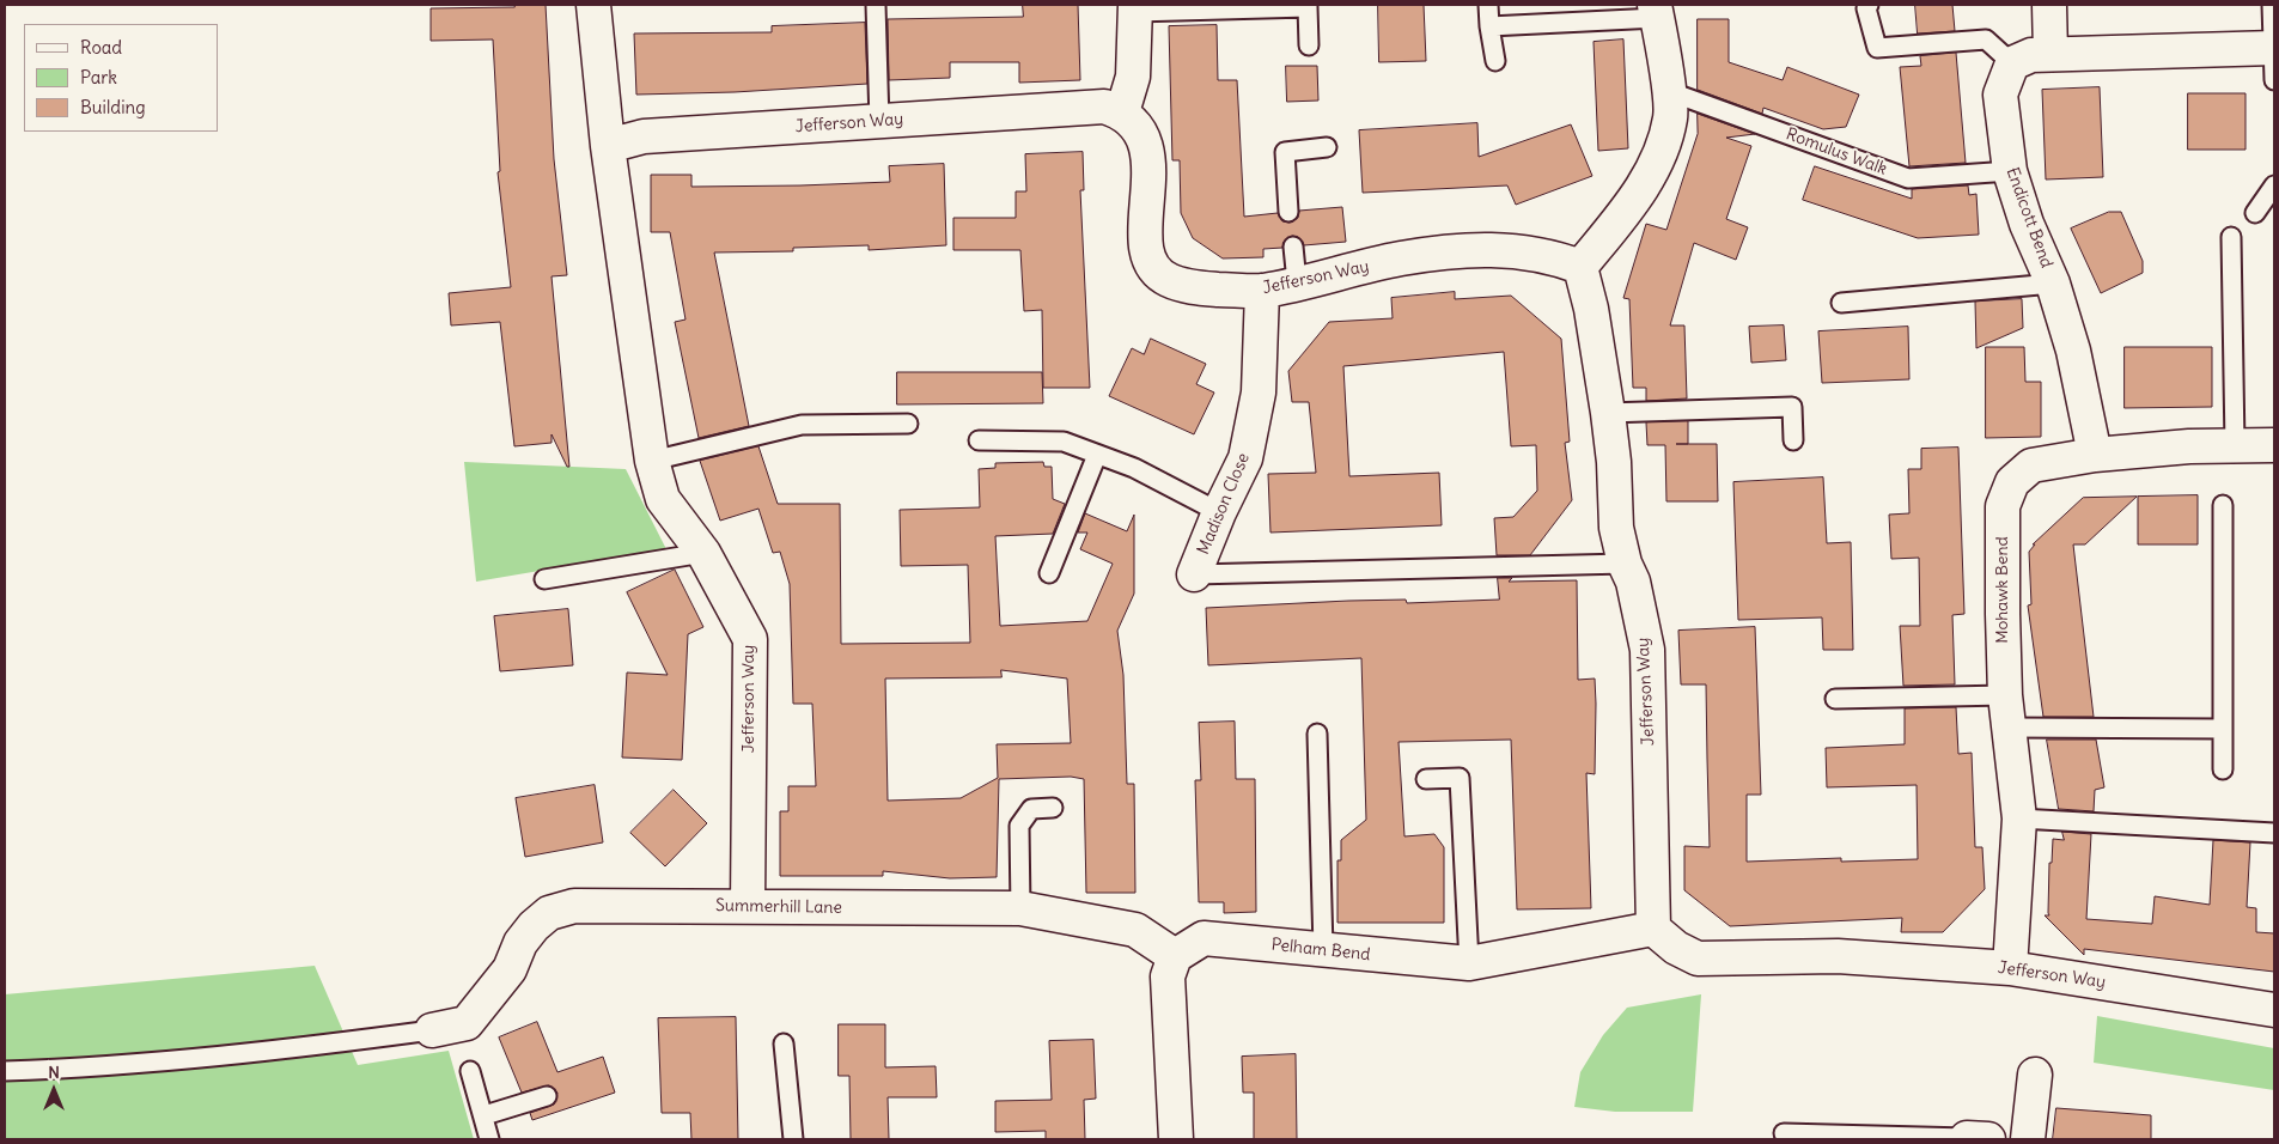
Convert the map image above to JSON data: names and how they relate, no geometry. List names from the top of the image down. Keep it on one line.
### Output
{"streets":{"street":["Jefferson Way","Endicott Bend","Madison Close","Mohawk Bend","Summerhill Lane","Pelham Bend"],"lane":["Romulus Walk"]},"crossings":[["Jefferson Way","Madison Close"],["Jefferson Way","Mohawk Bend"],["Jefferson Way","Summerhill Lane"],["Jefferson Way","Pelham Bend"],["Romulus Walk","Endicott Bend"],["Endicott Bend","Mohawk Bend"],["Summerhill Lane","Pelham Bend"]],"legend":["Road","Park","Building"],"north":"top"}
